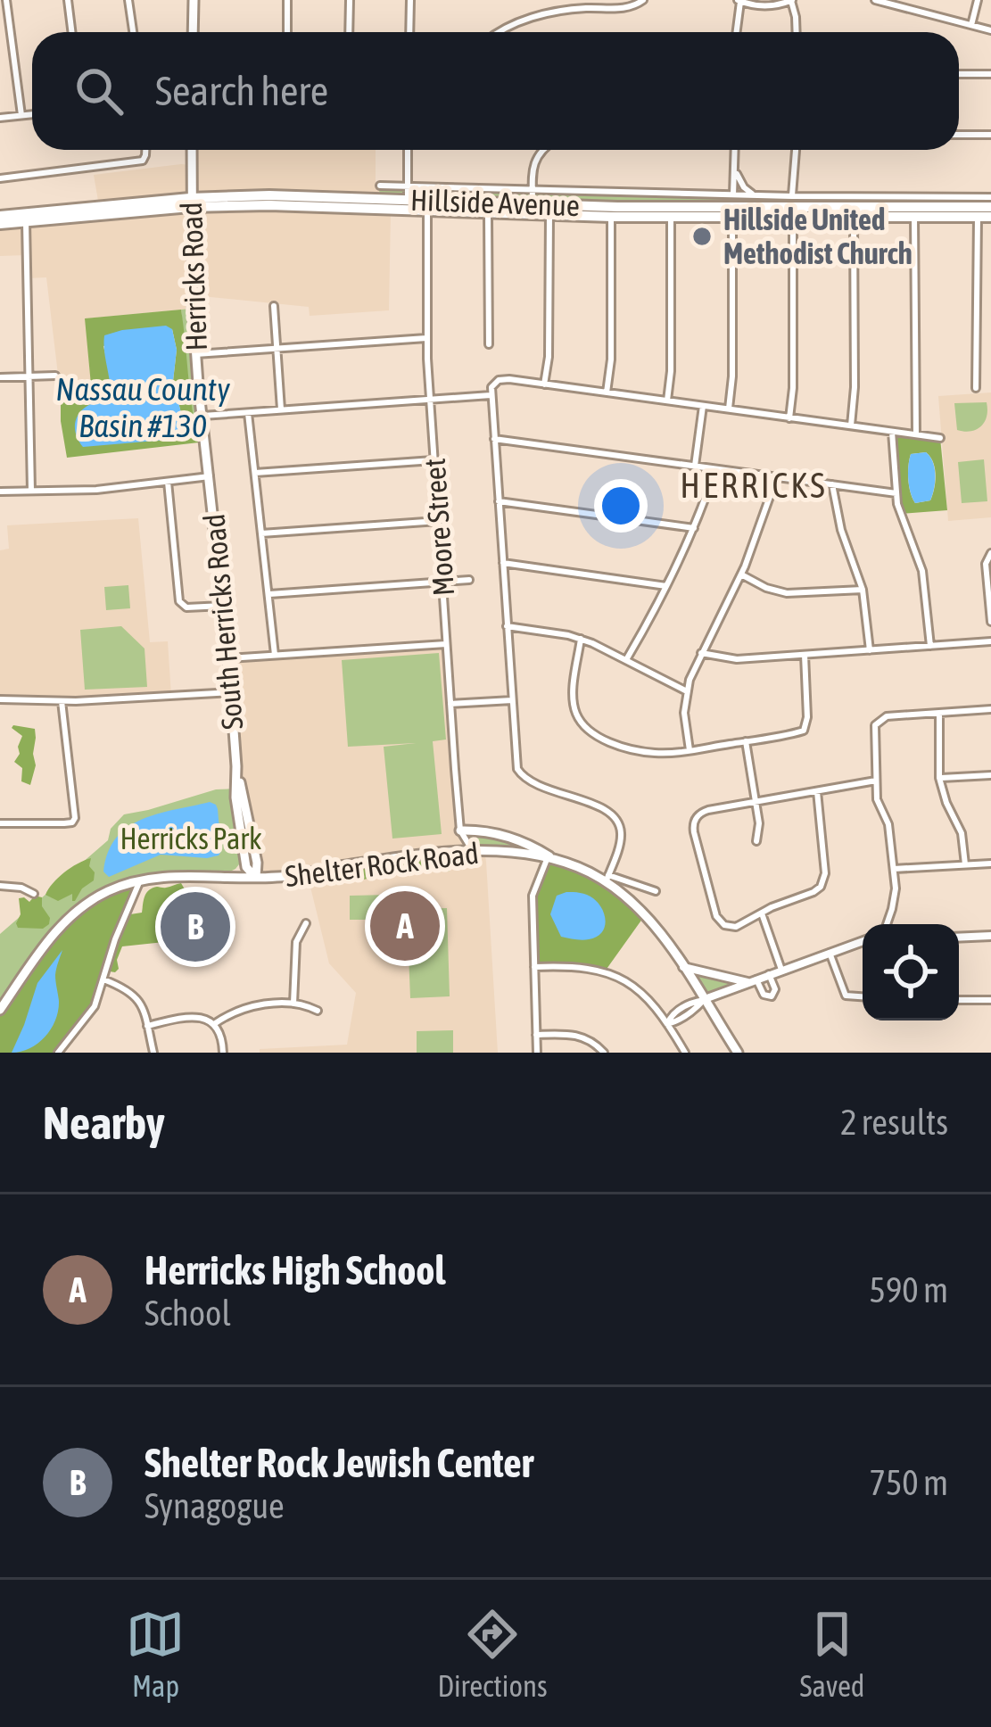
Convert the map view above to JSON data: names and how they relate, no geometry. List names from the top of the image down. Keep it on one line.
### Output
{"streets":{"main road":["Hillside Avenue","Herricks Road","South Herricks Road","Shelter Rock Road"],"street":["Moore Street"]},"crossings":[["Hillside Avenue","Herricks Road"],["Hillside Avenue","Moore Street"],["Herricks Road","South Herricks Road"],["Moore Street","Shelter Rock Road"],["South Herricks Road","Shelter Rock Road"]],"districts":["HERRICKS"],"water":["Nassau County Basin #130"],"parks":["Herricks Park"],"places":["Hillside United Methodist Church"],"page":{"search":"Search here","pins":["A","B"],"heading":["Nearby","2 results"],"list":[{"mark":"A","name":"Herricks High School","note":"School","value":"590 m"},{"mark":"B","name":"Shelter Rock Jewish Center","note":"Synagogue","value":"750 m"}],"nav":["Map","Directions","Saved"]}}
